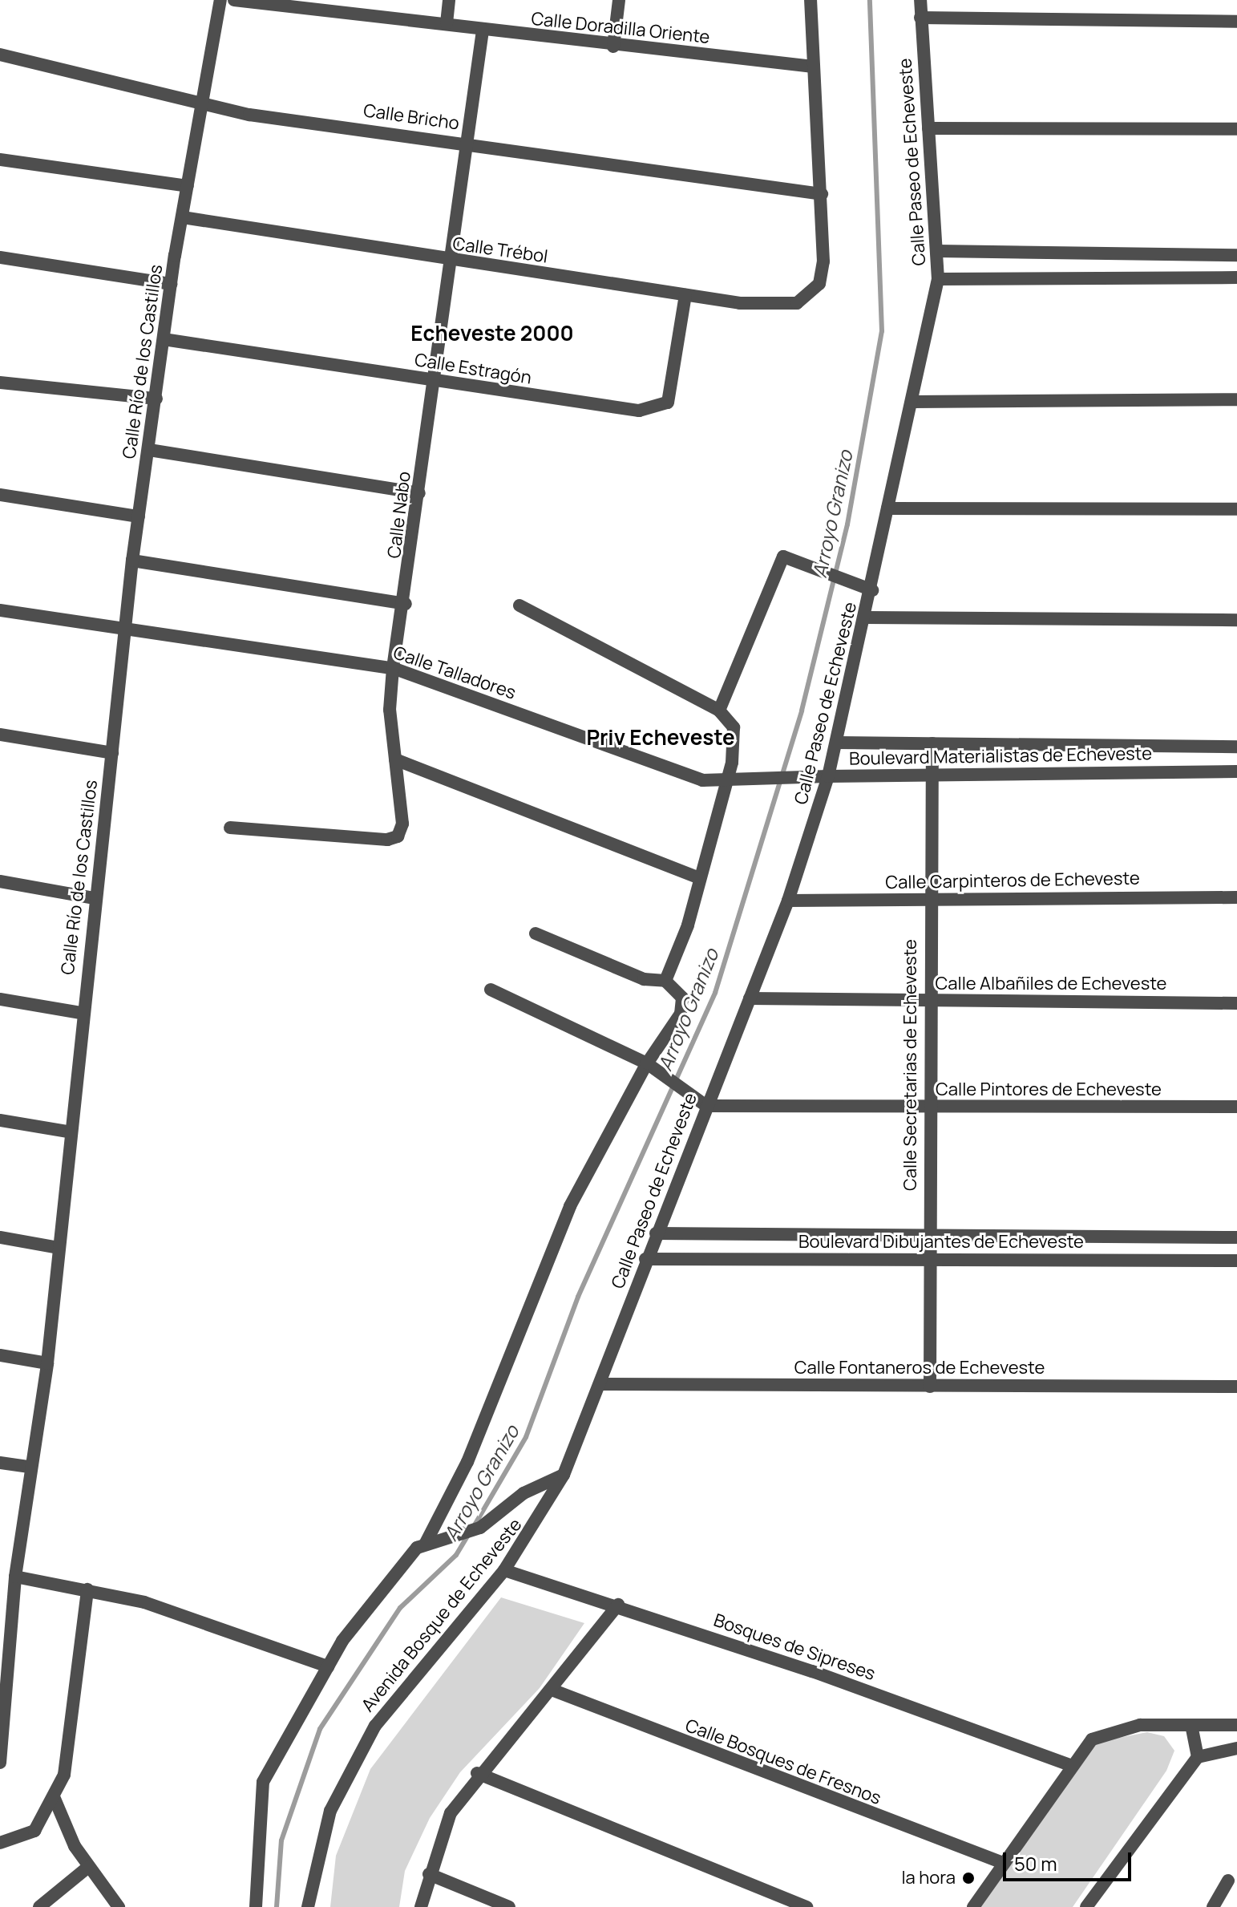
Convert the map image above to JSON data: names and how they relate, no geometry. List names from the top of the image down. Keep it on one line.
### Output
{"streets":{"street":["Calle Doradilla Oriente","Calle Bricho","Calle Paseo de Echeveste","Calle Trébol","Calle Río de los Castillos","Calle Estragón","Calle Nabo","Calle Talladores","Boulevard Materialistas de Echeveste","Calle Carpinteros de Echeveste","Calle Albañiles de Echeveste","Calle Secretarias de Echeveste","Calle Pintores de Echeveste","Boulevard Dibujantes de Echeveste","Calle Fontaneros de Echeveste","Avenida Bosque de Echeveste","Bosques de Sipreses","Calle Bosques de Fresnos"]},"crossings":[["Calle Doradilla Oriente","Calle Nabo"],["Calle Bricho","Calle Trébol"],["Calle Bricho","Calle Río de los Castillos"],["Calle Bricho","Calle Nabo"],["Calle Paseo de Echeveste","Boulevard Materialistas de Echeveste"],["Calle Paseo de Echeveste","Calle Carpinteros de Echeveste"],["Calle Paseo de Echeveste","Calle Albañiles de Echeveste"],["Calle Paseo de Echeveste","Calle Pintores de Echeveste"],["Calle Paseo de Echeveste","Boulevard Dibujantes de Echeveste"],["Calle Paseo de Echeveste","Calle Fontaneros de Echeveste"],["Calle Paseo de Echeveste","Avenida Bosque de Echeveste"],["Calle Trébol","Calle Río de los Castillos"],["Calle Trébol","Calle Estragón"],["Calle Trébol","Calle Nabo"],["Calle Río de los Castillos","Calle Estragón"],["Calle Río de los Castillos","Calle Talladores"],["Calle Estragón","Calle Nabo"],["Calle Nabo","Calle Talladores"],["Calle Talladores","Boulevard Materialistas de Echeveste"],["Boulevard Materialistas de Echeveste","Calle Secretarias de Echeveste"],["Calle Carpinteros de Echeveste","Calle Secretarias de Echeveste"],["Calle Albañiles de Echeveste","Calle Secretarias de Echeveste"],["Calle Secretarias de Echeveste","Calle Pintores de Echeveste"],["Calle Secretarias de Echeveste","Boulevard Dibujantes de Echeveste"],["Calle Secretarias de Echeveste","Calle Fontaneros de Echeveste"],["Calle Fontaneros de Echeveste","Avenida Bosque de Echeveste"],["Avenida Bosque de Echeveste","Bosques de Sipreses"]],"districts":["Echeveste 2000","Priv Echeveste"],"water":["Arroyo Granizo"],"places":["la hora"],"scale_bar":"50 m"}
